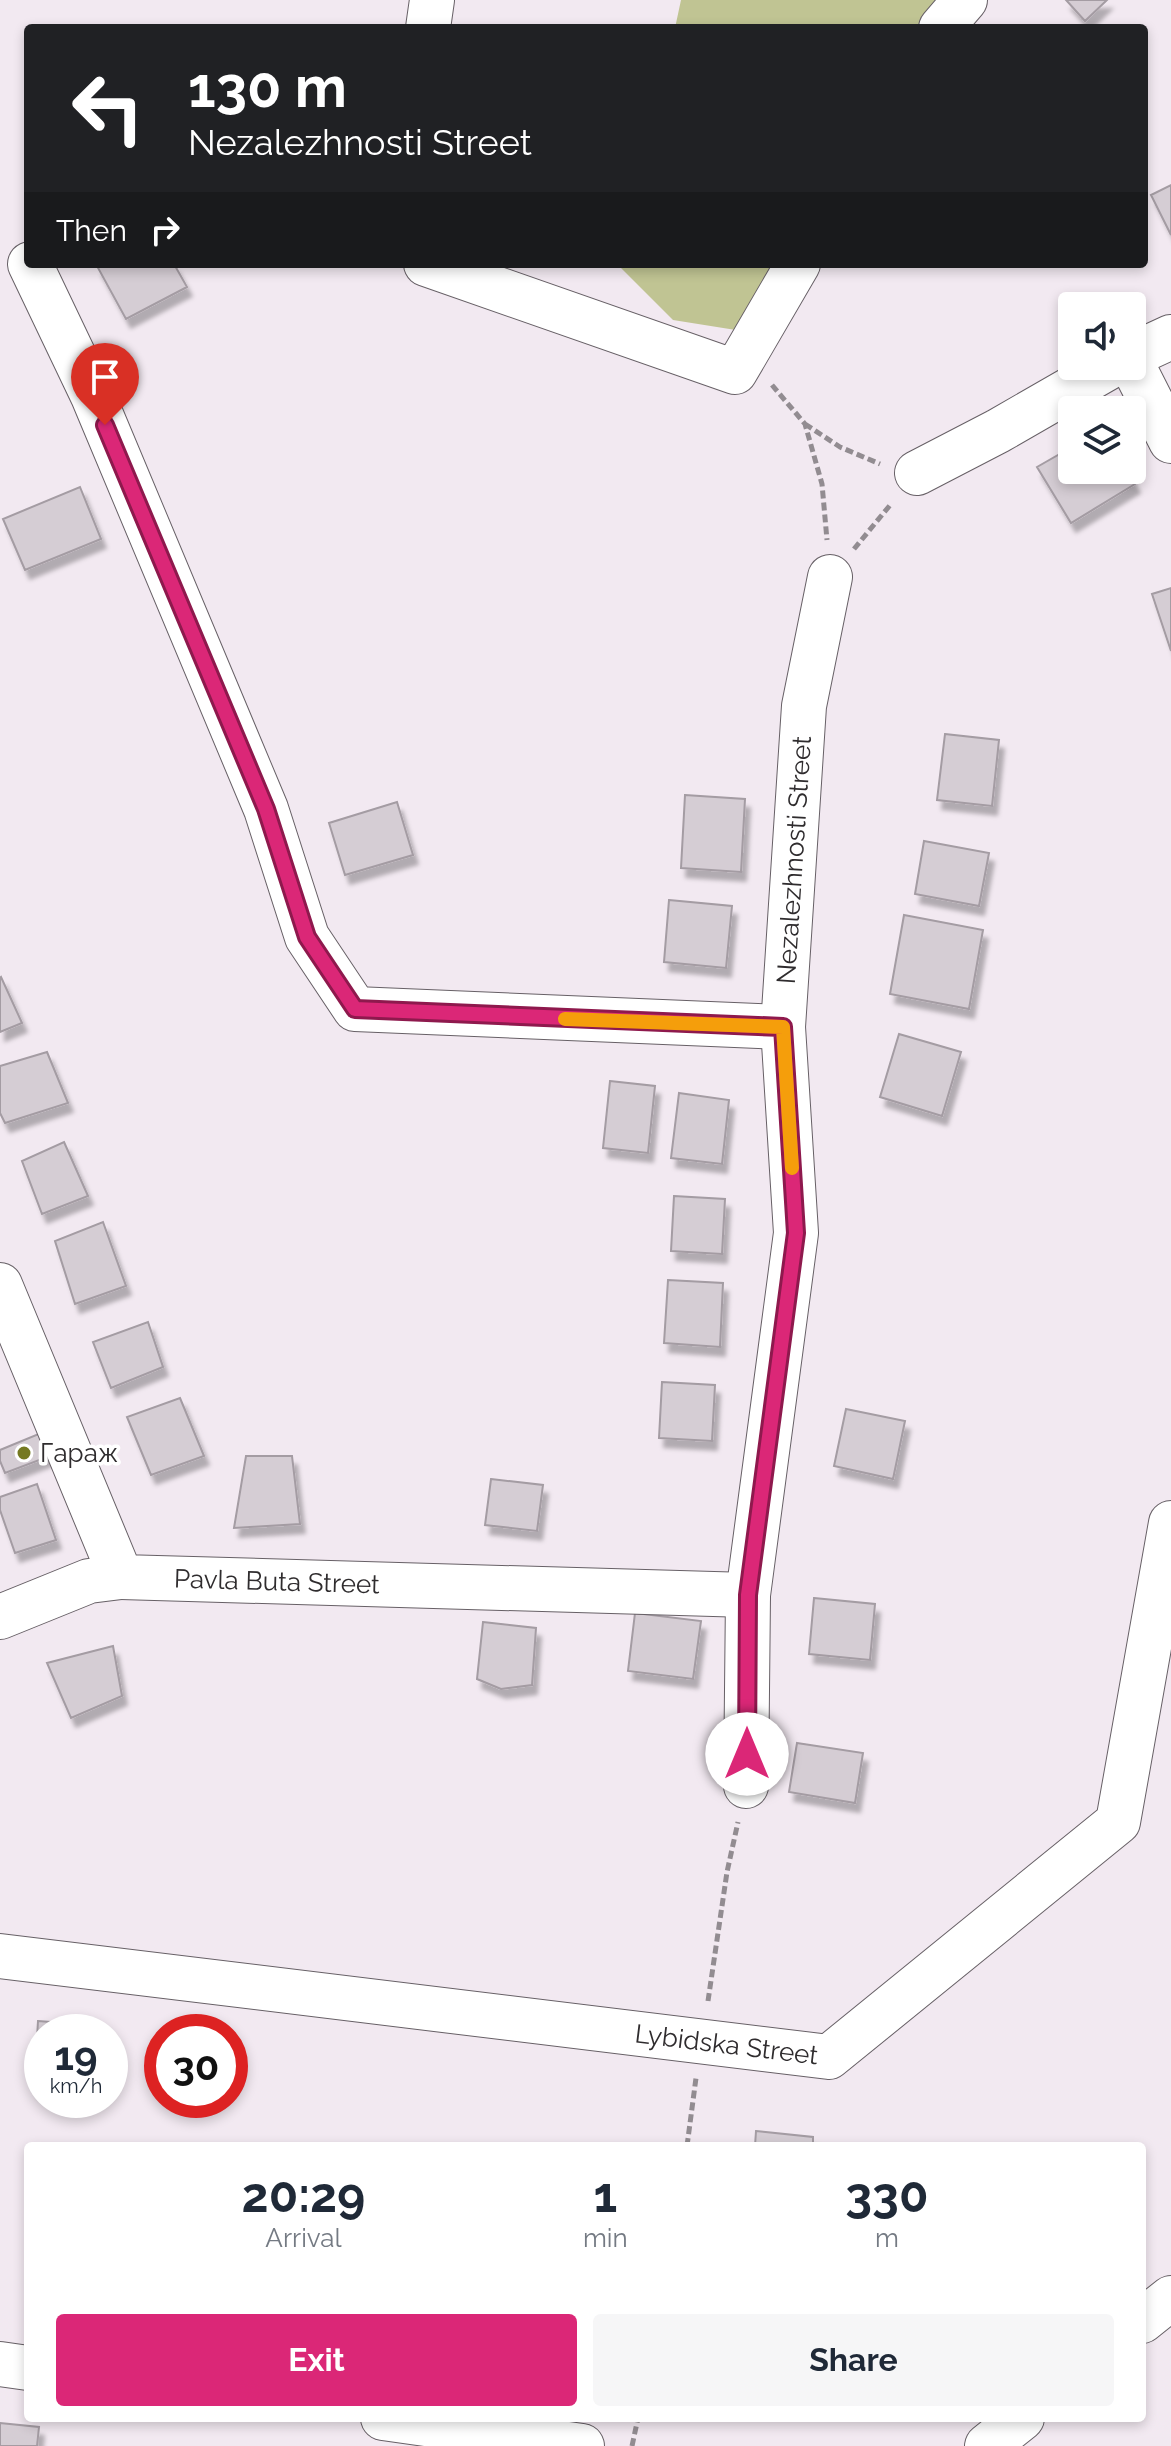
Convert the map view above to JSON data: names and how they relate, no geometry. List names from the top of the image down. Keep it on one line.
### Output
{"streets":{"street":["Nezalezhnosti Street","Pavla Buta Street","Lybidska Street"]},"crossings":[["Nezalezhnosti Street","Pavla Buta Street"]],"places":["Гараж"],"page":{"turn":["130 m","Nezalezhnosti Street"],"then":"Then","speed":"19 km/h","limit":"30","eta":["20:29","Arrival","1","min","330","m"],"buttons":["Exit","Share"]}}
